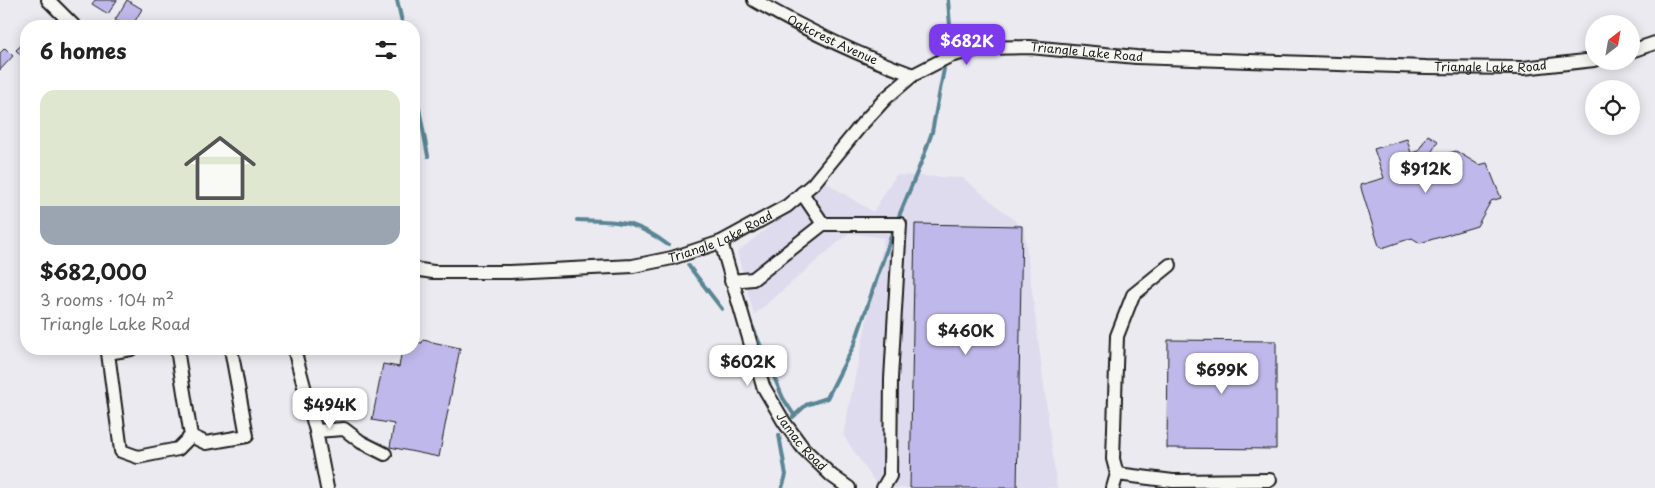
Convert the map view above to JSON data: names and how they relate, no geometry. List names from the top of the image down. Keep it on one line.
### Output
{"streets":{"street":["Oakcrest Avenue","Triangle Lake Road","Jamac Road"]},"crossings":[["Oakcrest Avenue","Triangle Lake Road"],["Triangle Lake Road","Jamac Road"]],"north":"top right","page":{"heading":"6 homes","price":["$682K","$912K","$460K","$602K","$699K","$494K"],"list":[{"name":"$682,000","note":"3 rooms · 104 m² · Triangle Lake Road"}]}}
